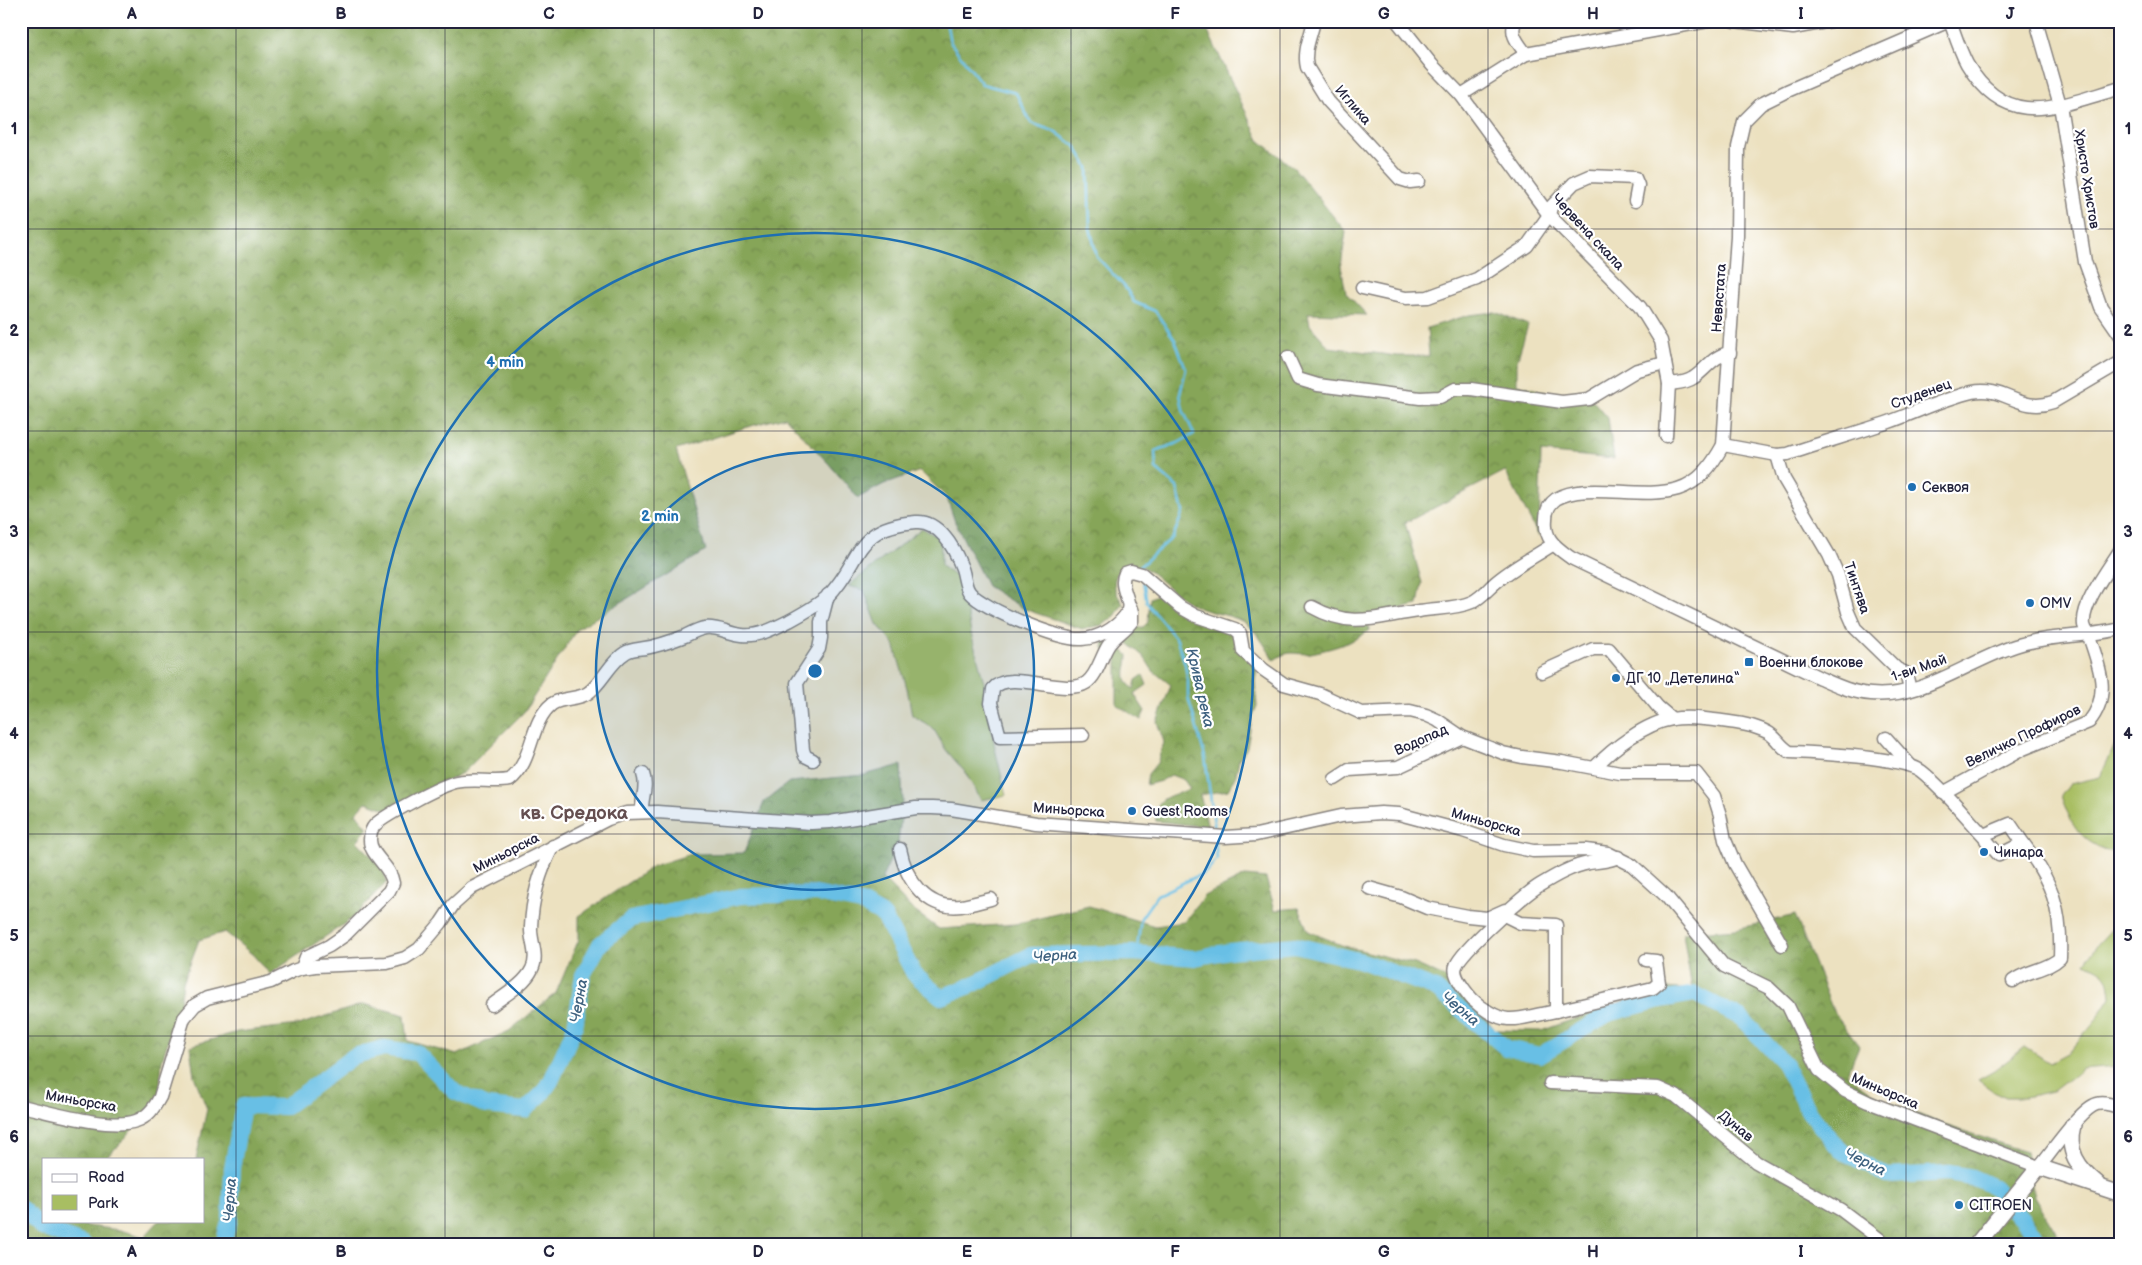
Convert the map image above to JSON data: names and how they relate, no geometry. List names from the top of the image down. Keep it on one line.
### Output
{"streets":{"street":["Иглика","Христо Христов","Червена скала","Невястата","Студенец","Тинтява","1-ви Май","Величко Профиров","Водопад","Миньорска","Дунав"]},"crossings":[["Невястата","Студенец"],["Невястата","1-ви Май"],["Студенец","Тинтява"],["Тинтява","1-ви Май"],["1-ви Май","Величко Профиров"]],"districts":["кв. Средока"],"water":["Крива река","Черна"],"places":{"other":["Секвоя","OMV","ДГ 10 „Детелина“","Guest Rooms","Чинара","CITROEN"],"transit":["Военни блокове"]},"legend":["Road","Park"],"grid":{"columns":["A","B","C","D","E","F","G","H","I","J"],"rows":["1","2","3","4","5","6"]},"rings":["4 min","2 min"]}
